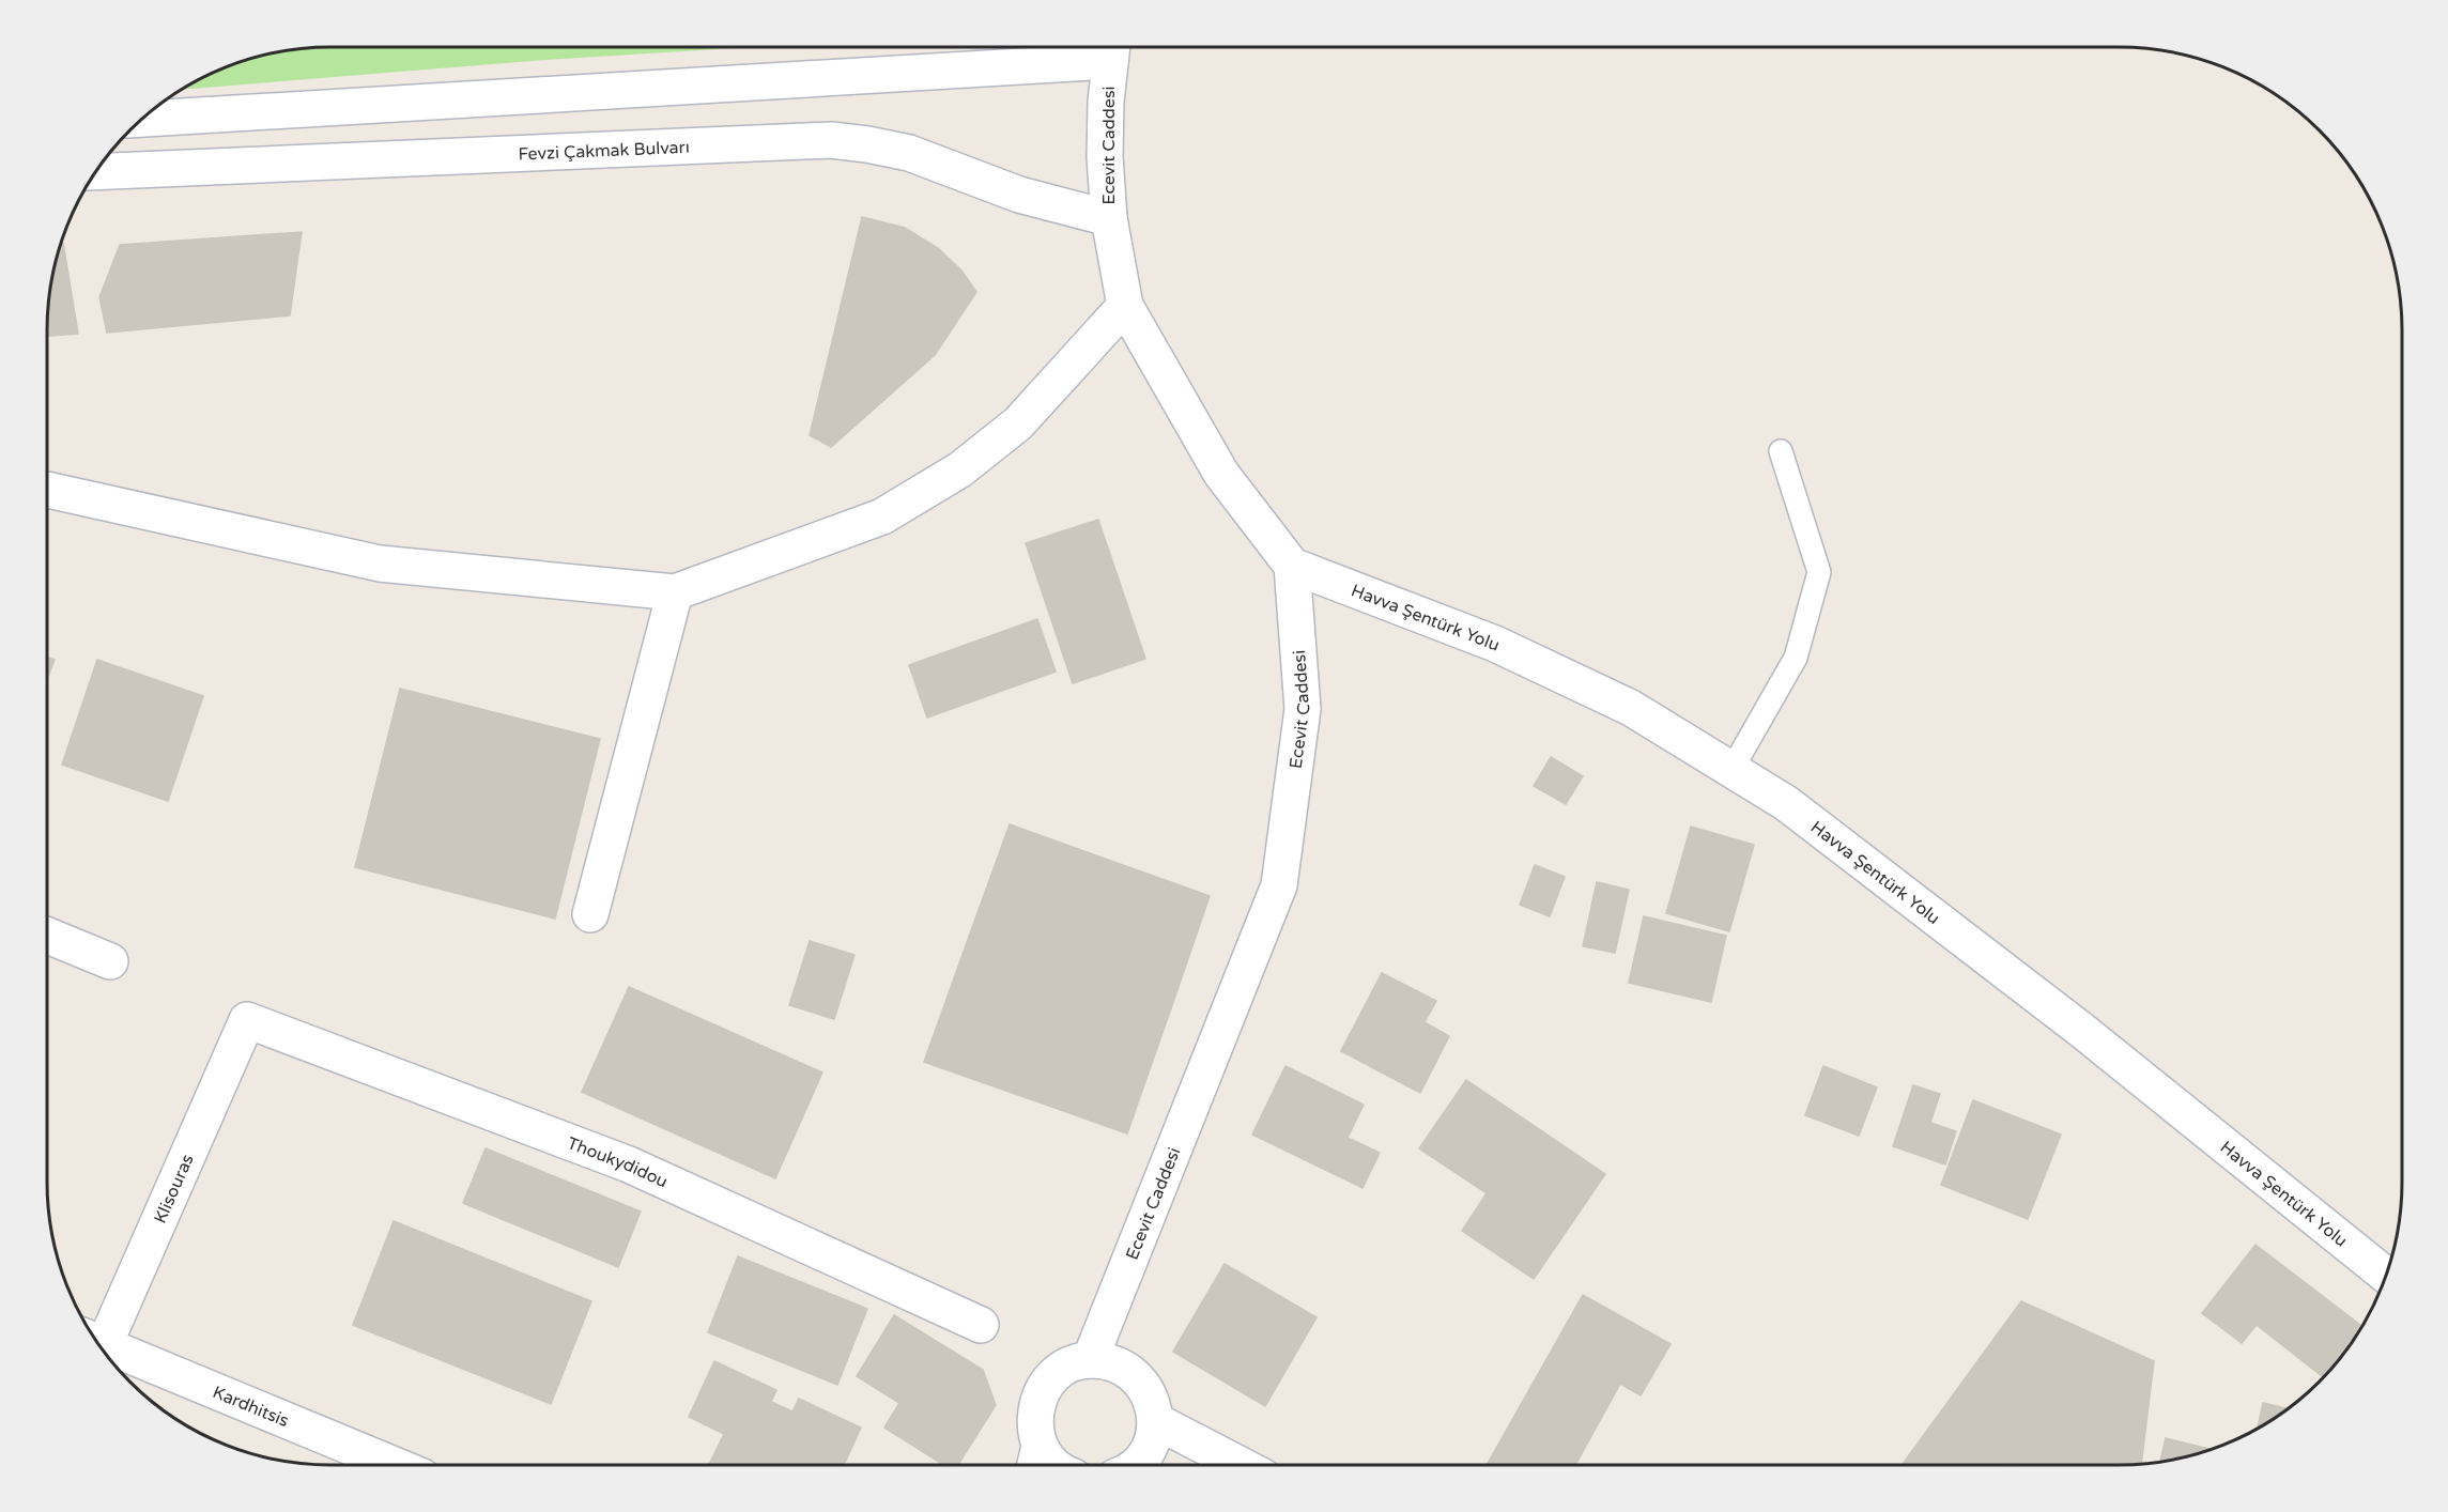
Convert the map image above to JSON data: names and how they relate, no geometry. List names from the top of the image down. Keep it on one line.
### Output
{"streets":{"street":["Ecevit Caddesi","Fevzi Çakmak Bulvarı","Havva Şentürk Yolu","Thoukydidou","Klisouras","Kardhitsis"]},"crossings":[["Ecevit Caddesi","Fevzi Çakmak Bulvarı"],["Ecevit Caddesi","Havva Şentürk Yolu"],["Thoukydidou","Klisouras"]]}
